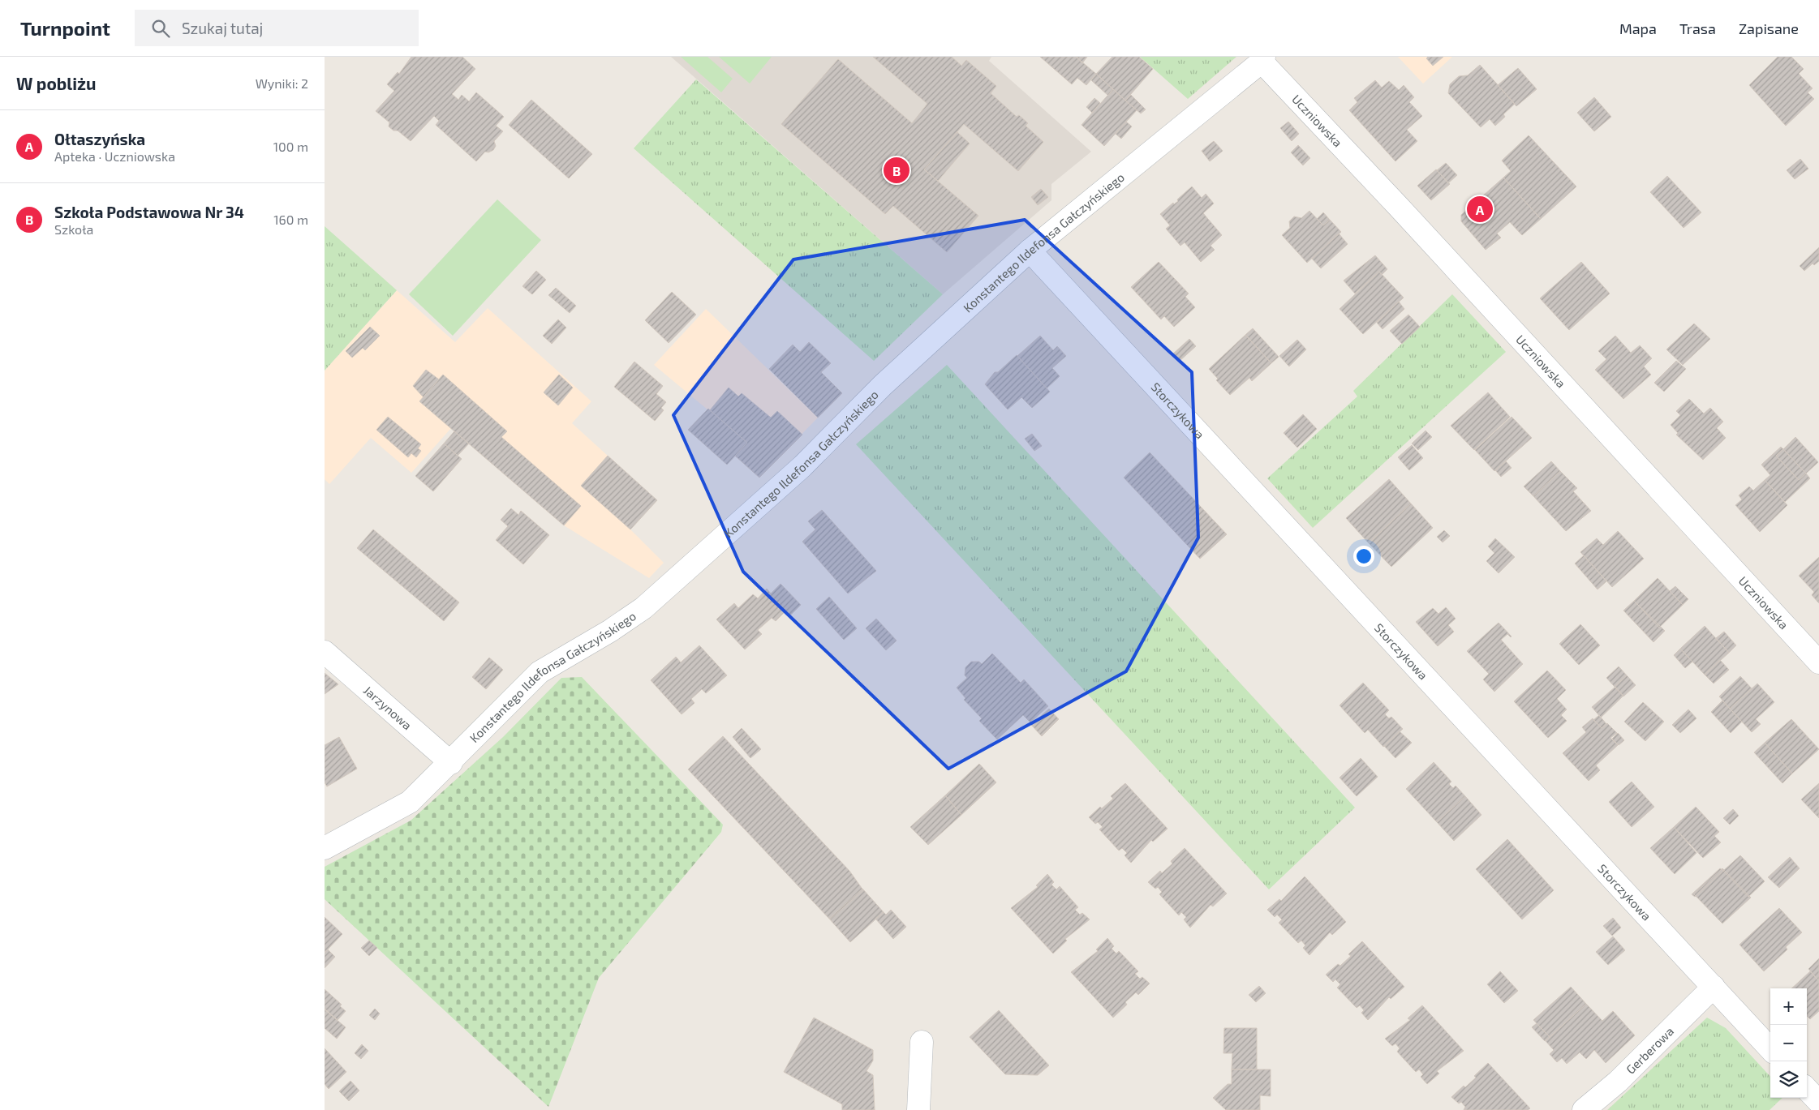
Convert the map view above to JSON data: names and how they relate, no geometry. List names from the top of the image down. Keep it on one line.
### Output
{"streets":{"street":["Uczniowska","Konstantego Ildefonsa Gałczyńskiego","Storczykowa","Jarzynowa","Gerberowa"]},"crossings":[["Uczniowska","Konstantego Ildefonsa Gałczyńskiego"],["Konstantego Ildefonsa Gałczyńskiego","Storczykowa"],["Konstantego Ildefonsa Gałczyńskiego","Jarzynowa"],["Storczykowa","Gerberowa"]],"page":{"header":"Turnpoint","search":"Szukaj tutaj","nav":["Mapa","Trasa","Zapisane"],"heading":["W pobliżu","Wyniki: 2"],"list":[{"mark":"A","name":"Ołtaszyńska","note":"Apteka · Uczniowska","value":"100 m"},{"mark":"B","name":"Szkoła Podstawowa Nr 34","note":"Szkoła","value":"160 m"}],"pins":["B","A"],"map_buttons":["+","−"]}}
